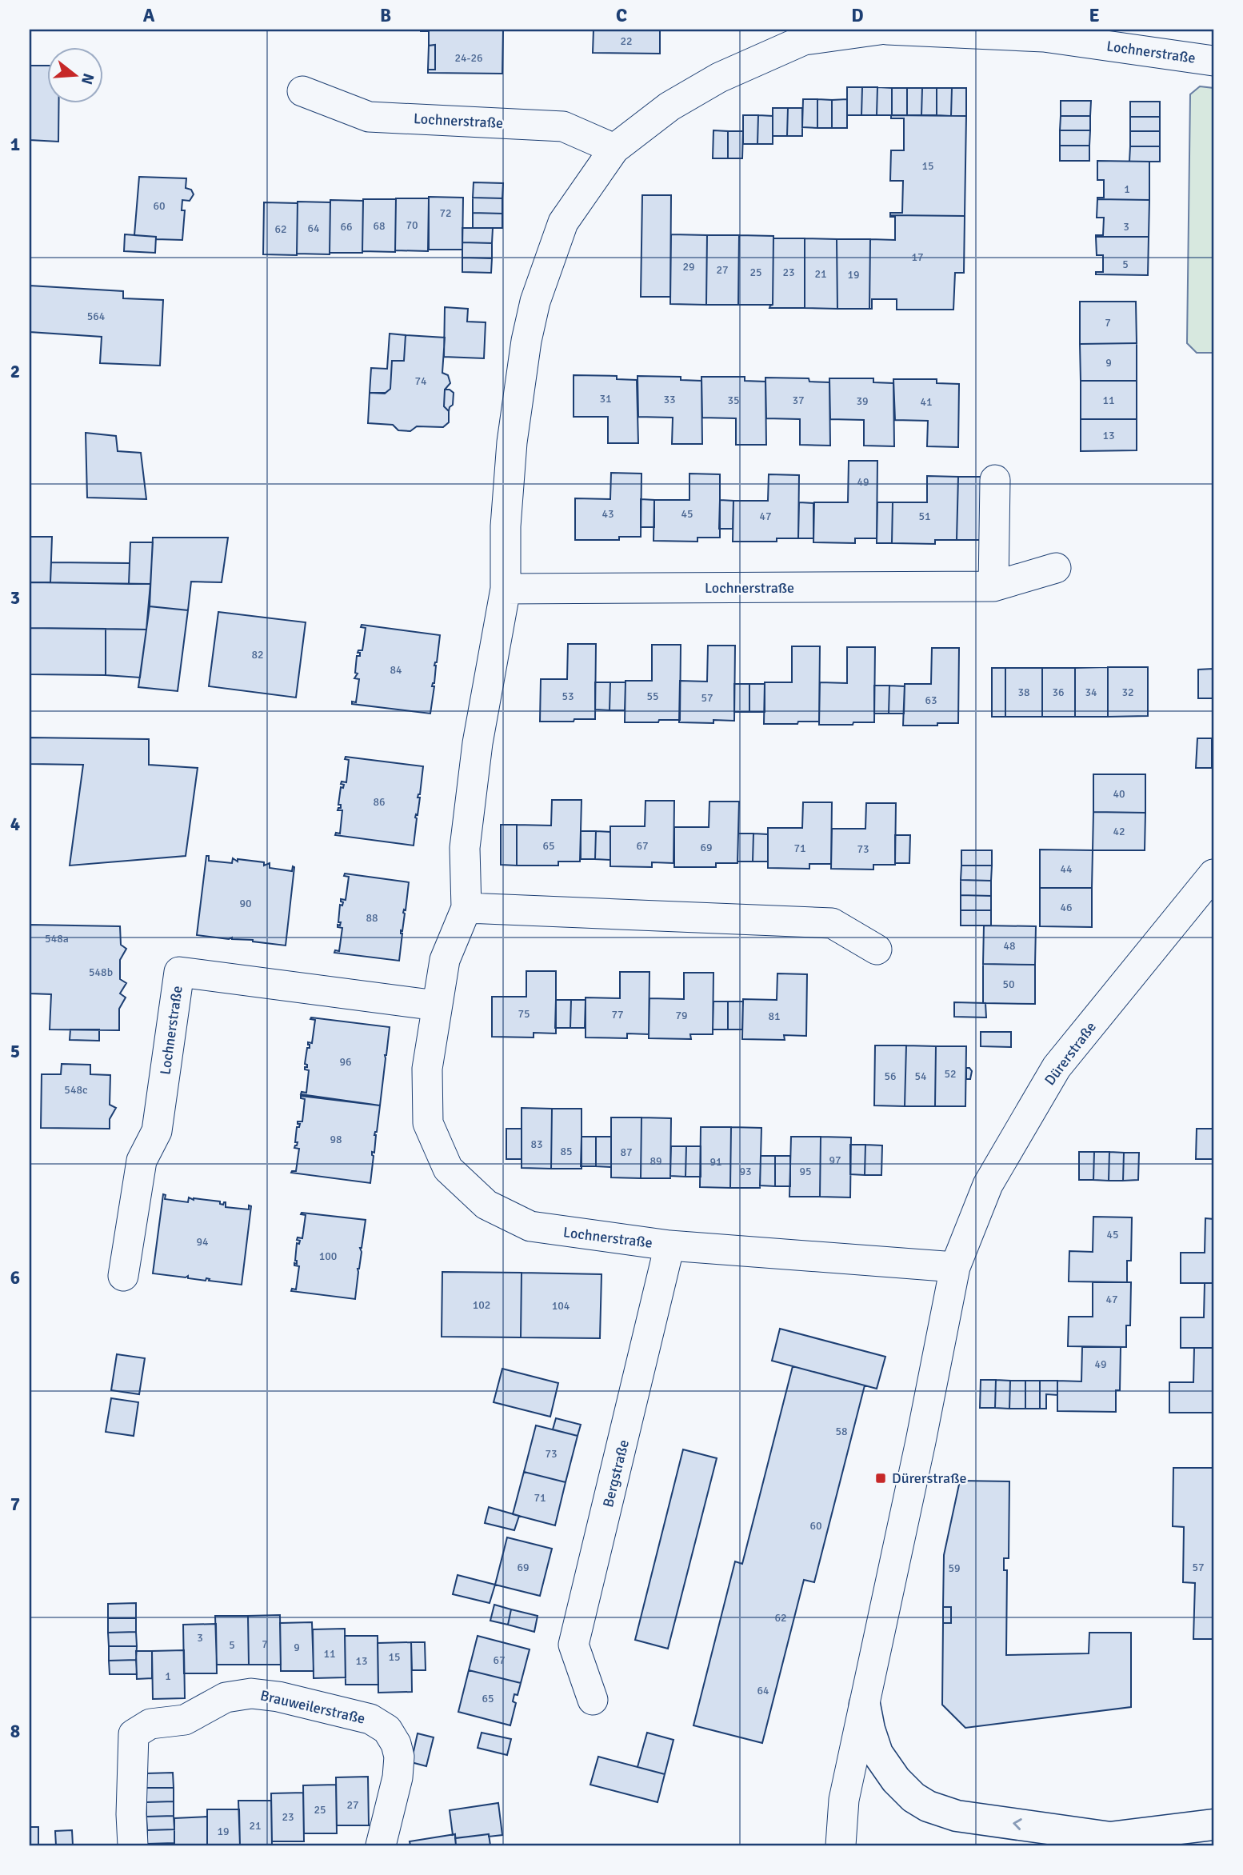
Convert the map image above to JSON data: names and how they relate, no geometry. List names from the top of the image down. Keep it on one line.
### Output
{"streets":{"street":["Lochnerstraße","Dürerstraße","Bergstraße","Brauweilerstraße"]},"crossings":[["Lochnerstraße","Dürerstraße"],["Lochnerstraße","Bergstraße"]],"places":{"transit":["Dürerstraße"]},"house_numbers":["22","24-26","15","1","60","72","70","68","66","3","64","62","17","5","29","27","25","23","21","19","564","7","9","74","31","33","35","37","11","39","41","13","49","43","45","47","51","82","84","38","36","34","32","53","55","57","63","40","86","42","65","67","69","71","73","44","90","46","88","548a","48","548b","50","75","77","79","81","96","52","56","54","548c","98","83","85","87","97","89","91","93","95","45","94","100","47","102","104","49","58","73","71","60","69","57","59","62","3","7","5","9","11","15","67","13","1","64","65","27","25","23","21","19"],"north":"right","grid":{"columns":["A","B","C","D","E"],"rows":["1","2","3","4","5","6","7","8"]}}
